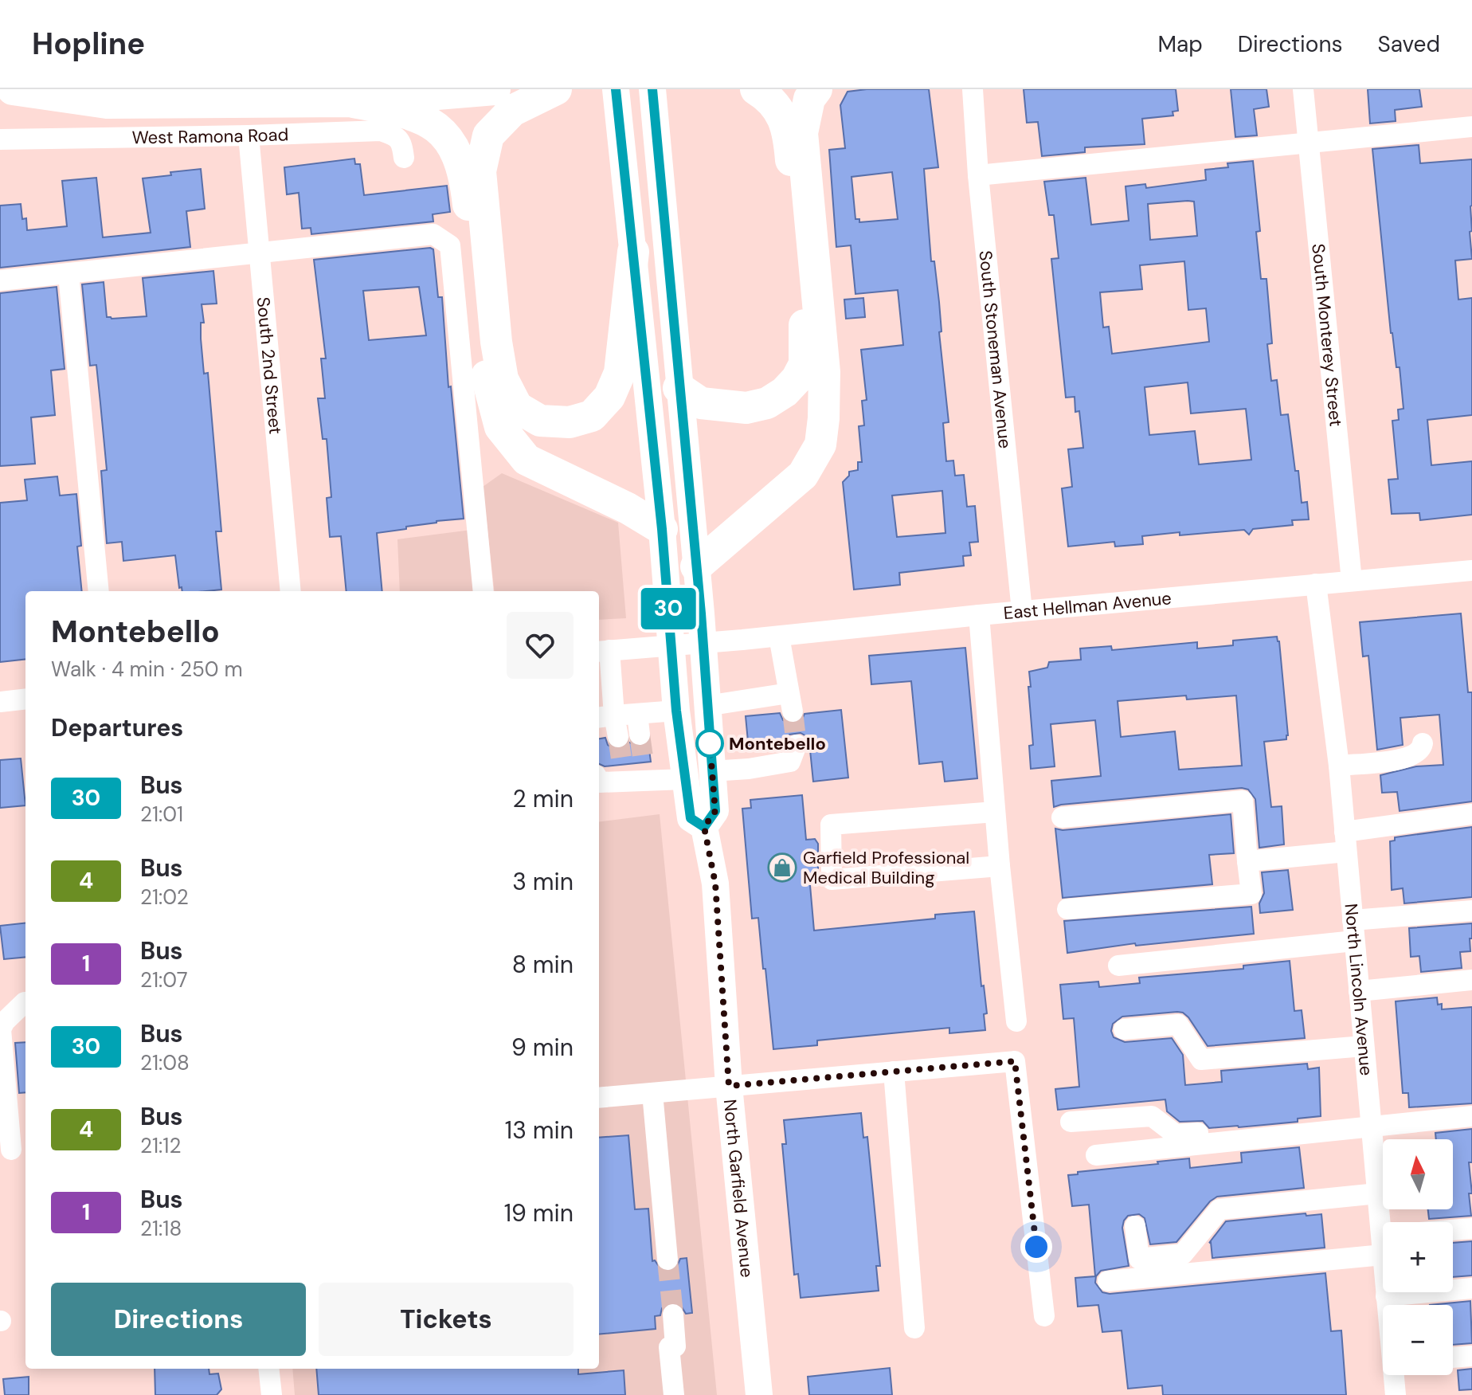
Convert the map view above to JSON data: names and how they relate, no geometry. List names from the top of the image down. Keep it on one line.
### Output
{"streets":{"main road":["North Garfield Avenue"],"street":["West Ramona Road","South Monterey Street","South Stoneman Avenue","South 2nd Street","East Hellman Avenue","North Lincoln Avenue"]},"crossings":[["West Ramona Road","South 2nd Street"],["South Monterey Street","East Hellman Avenue"],["South Stoneman Avenue","East Hellman Avenue"],["East Hellman Avenue","North Lincoln Avenue"]],"places":{"other":["Montebello"],"shop":["Garfield Professional Medical Building"]},"lines":["bus line 30"],"north":"top","page":{"header":"Hopline","nav":["Map","Directions","Saved"],"on_map":"30","heading":[["Montebello","Walk · 4 min · 250 m"],"Departures"],"list":[{"mark":"30","name":"Bus","note":"21:01","value":"2 min"},{"mark":"4","name":"Bus","note":"21:02","value":"3 min"},{"mark":"1","name":"Bus","note":"21:07","value":"8 min"},{"mark":"30","name":"Bus","note":"21:08","value":"9 min"},{"mark":"4","name":"Bus","note":"21:12","value":"13 min"},{"mark":"1","name":"Bus","note":"21:18","value":"19 min"}],"map_buttons":["+","−"],"buttons":["Directions","Tickets"]}}
